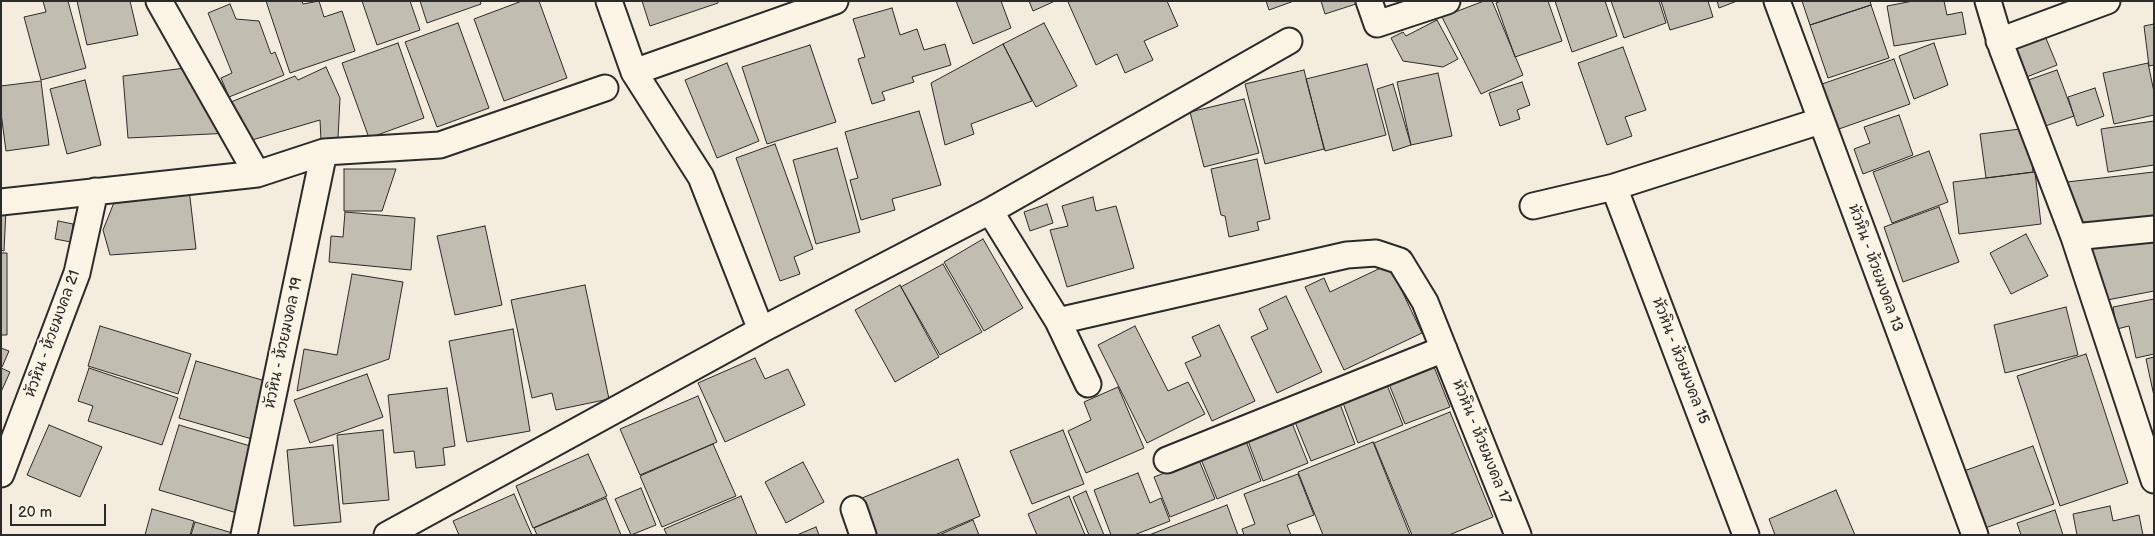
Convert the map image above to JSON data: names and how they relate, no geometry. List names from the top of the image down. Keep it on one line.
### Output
{"streets":{"street":["หัวหิน - ห้วยมงคล 13","หัวหิน - ห้วยมงคล 21","หัวหิน - ห้วยมงคล 19","หัวหิน - ห้วยมงคล 15","หัวหิน - ห้วยมงคล 17"]},"scale_bar":"20 m"}
